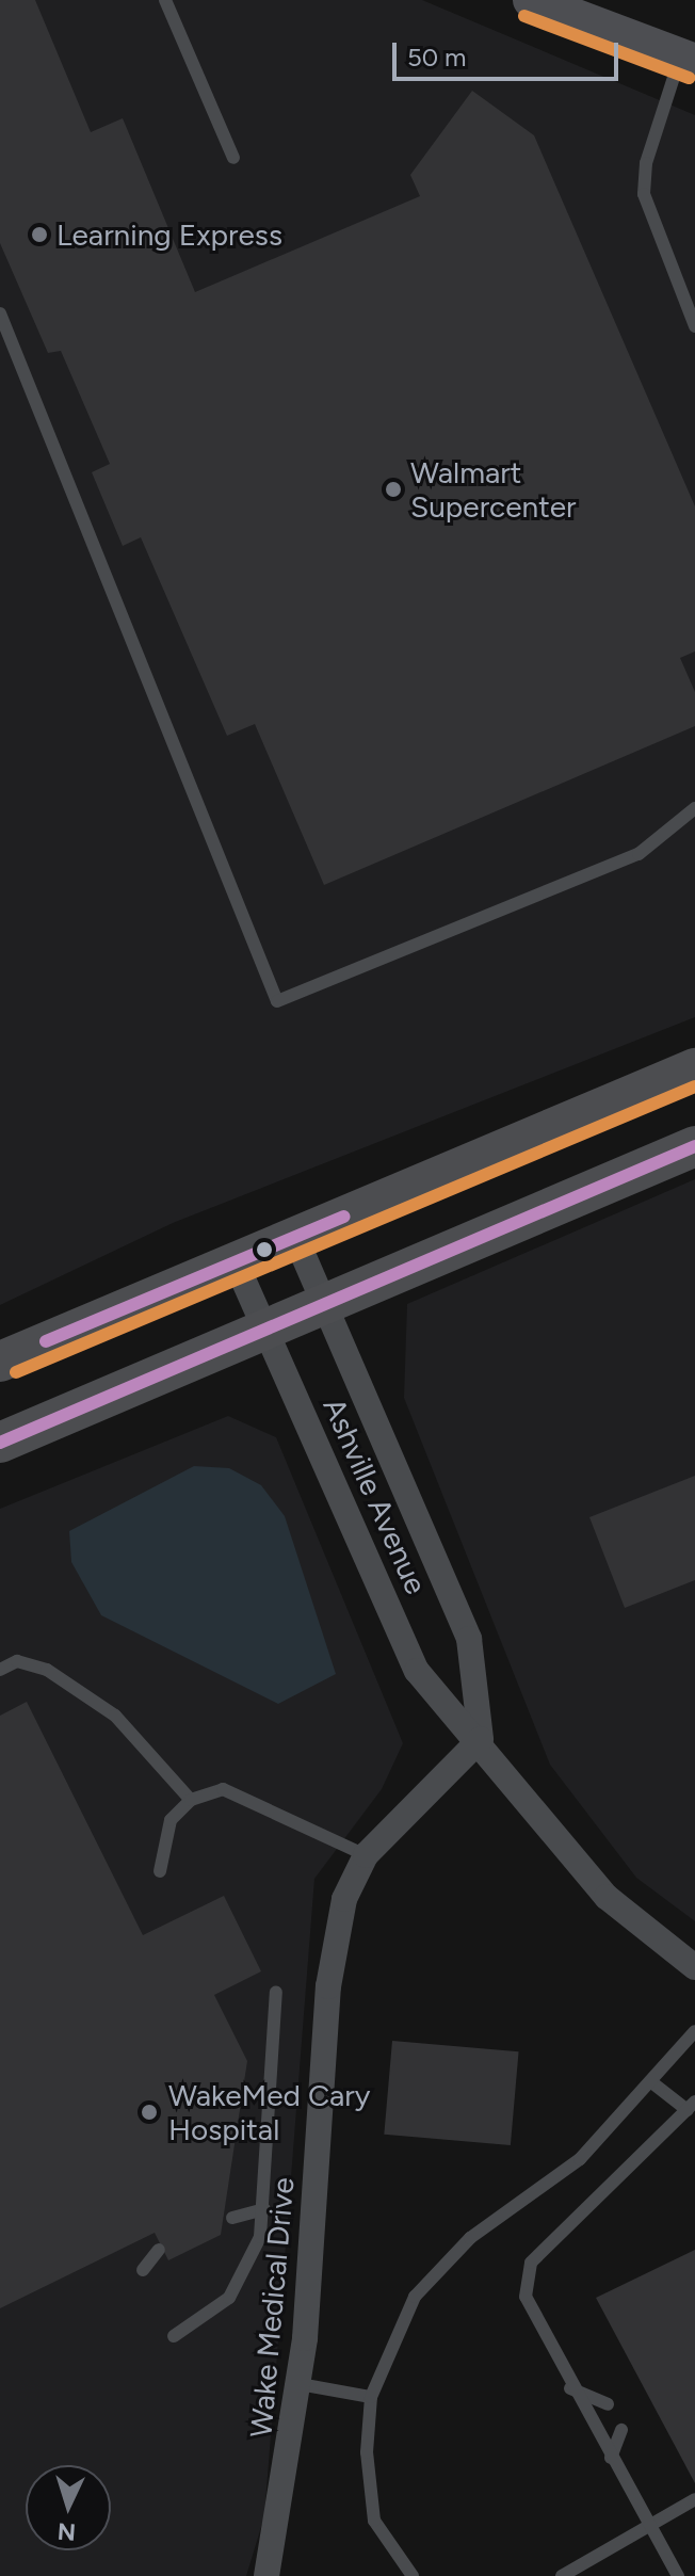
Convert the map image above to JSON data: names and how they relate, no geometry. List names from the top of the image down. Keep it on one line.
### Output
{"streets":{"street":["Ashville Avenue","Wake Medical Drive"]},"crossings":[["Ashville Avenue","Wake Medical Drive"]],"places":["Learning Express","Walmart Supercenter","WakeMed Cary Hospital"],"scale_bar":"50 m","north":"bottom"}
